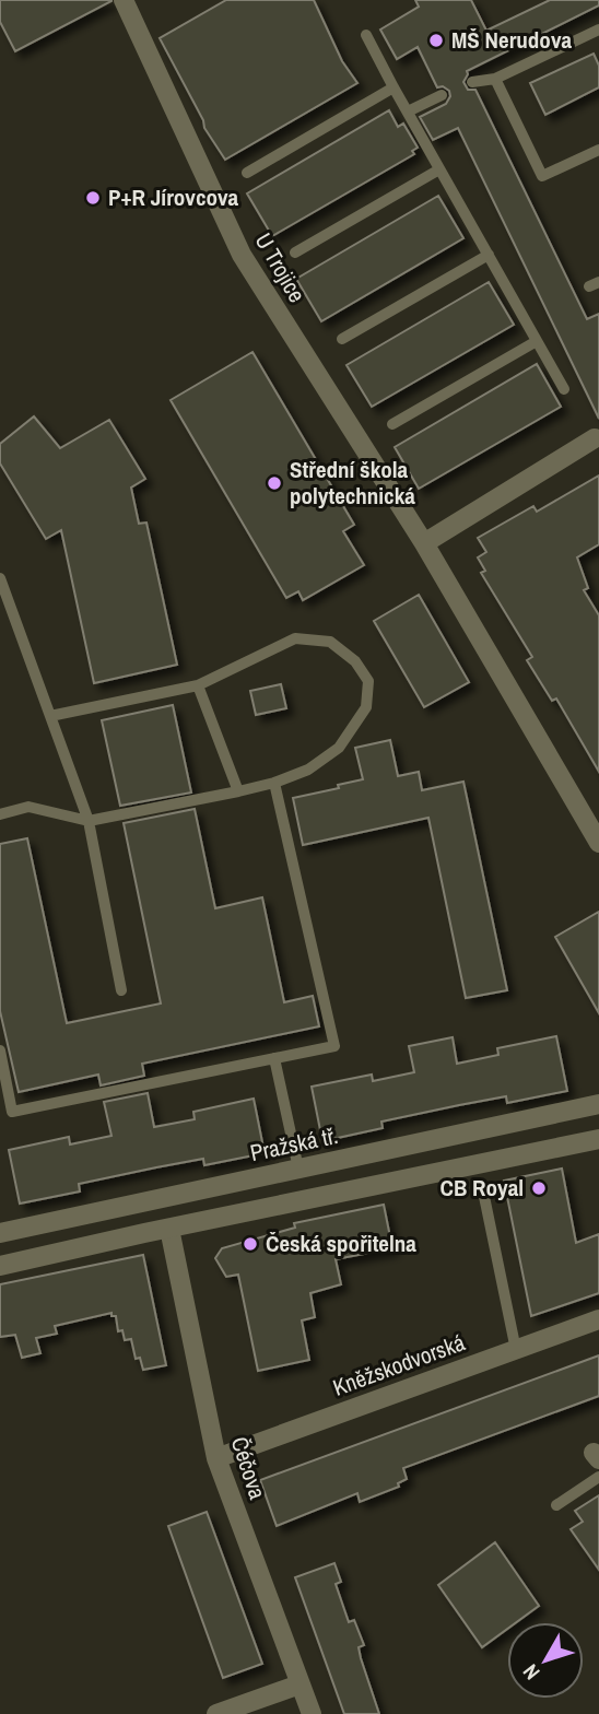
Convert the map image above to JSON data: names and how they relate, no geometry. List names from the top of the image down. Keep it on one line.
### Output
{"streets":{"street":["U Trojice","Pražská tř.","Kněžskodvorská","Čéčova"]},"crossings":[["Kněžskodvorská","Čéčova"]],"places":["MŠ Nerudova","P+R Jírovcova","Střední škola polytechnická","CB Royal","Česká spořitelna"],"north":"bottom left"}
